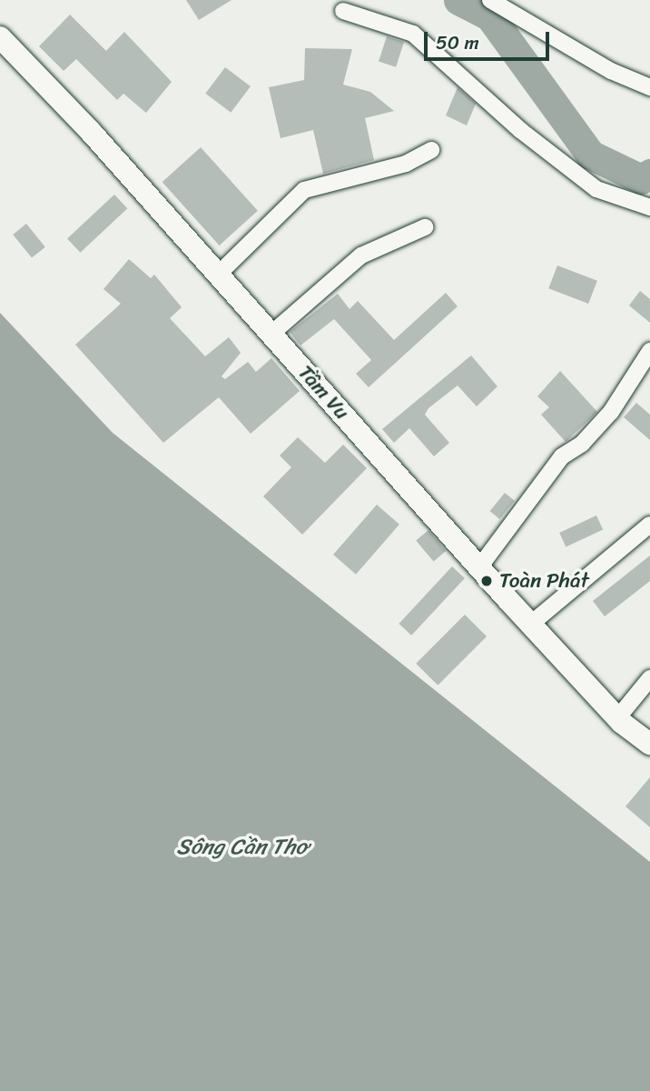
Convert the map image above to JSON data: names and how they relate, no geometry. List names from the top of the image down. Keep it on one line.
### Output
{"streets":{"street":["Tầm Vu"]},"water":["Sông Cần Thơ"],"places":["Toàn Phát"],"scale_bar":"50 m"}
